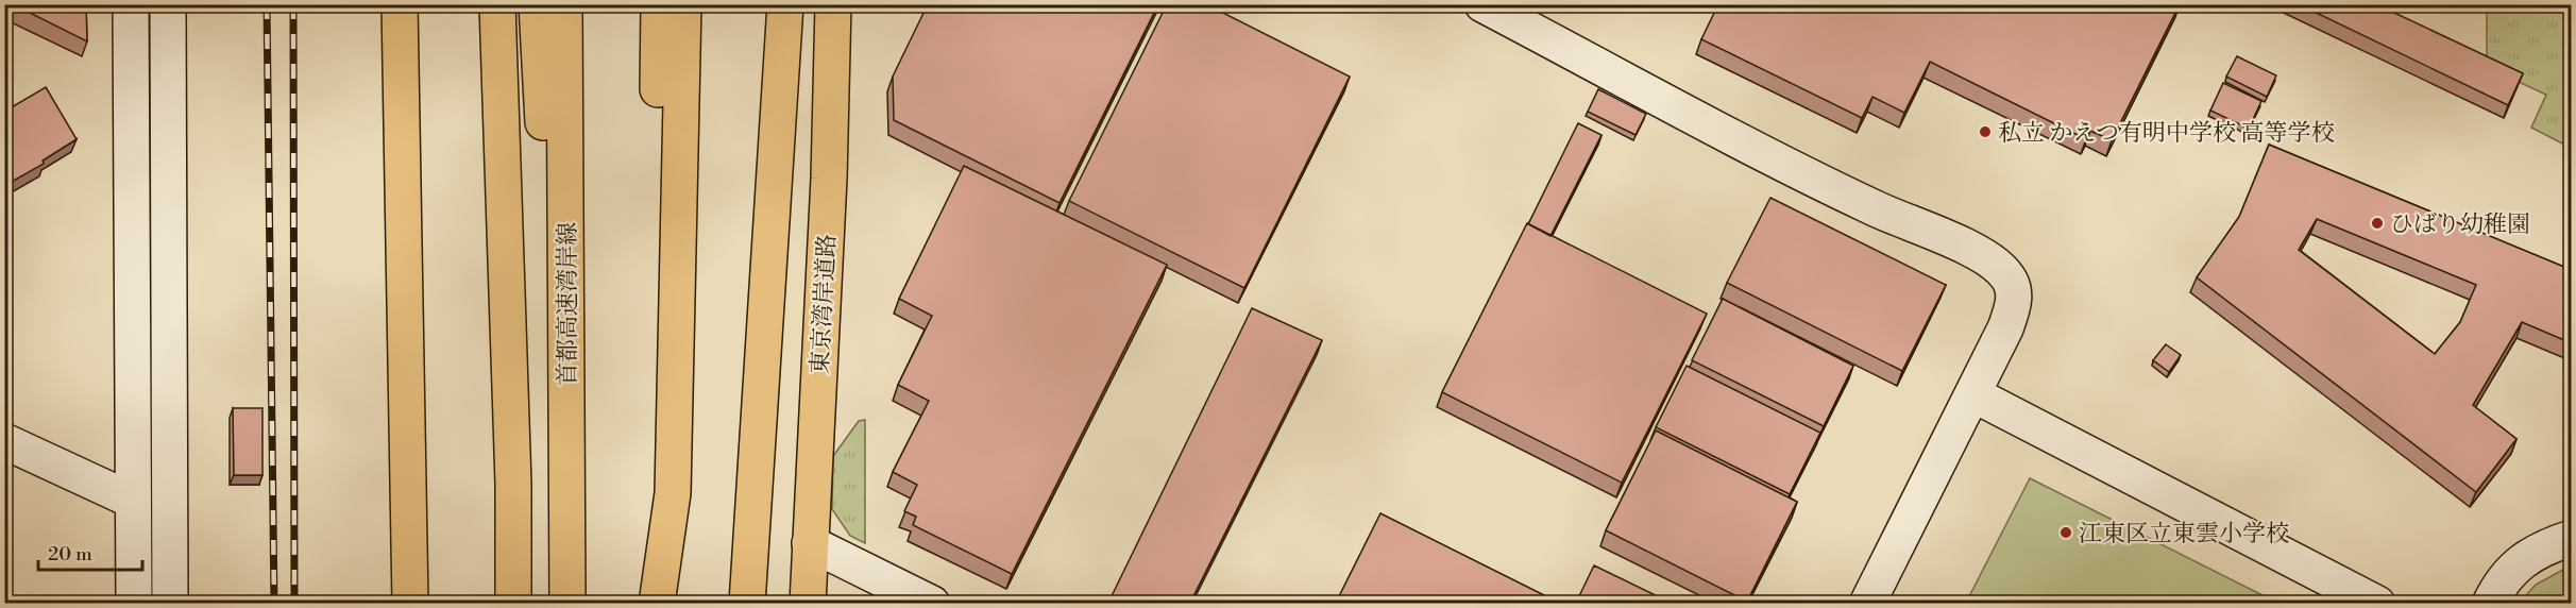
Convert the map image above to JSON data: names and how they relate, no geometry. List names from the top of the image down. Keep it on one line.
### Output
{"streets":{"highway":["首都高速湾岸線","東京湾岸道路"]},"places":["私立 かえつ有明中学校 高等学校","ひばり幼稚園","江東区立東雲小学校"],"scale_bar":"20 m"}
